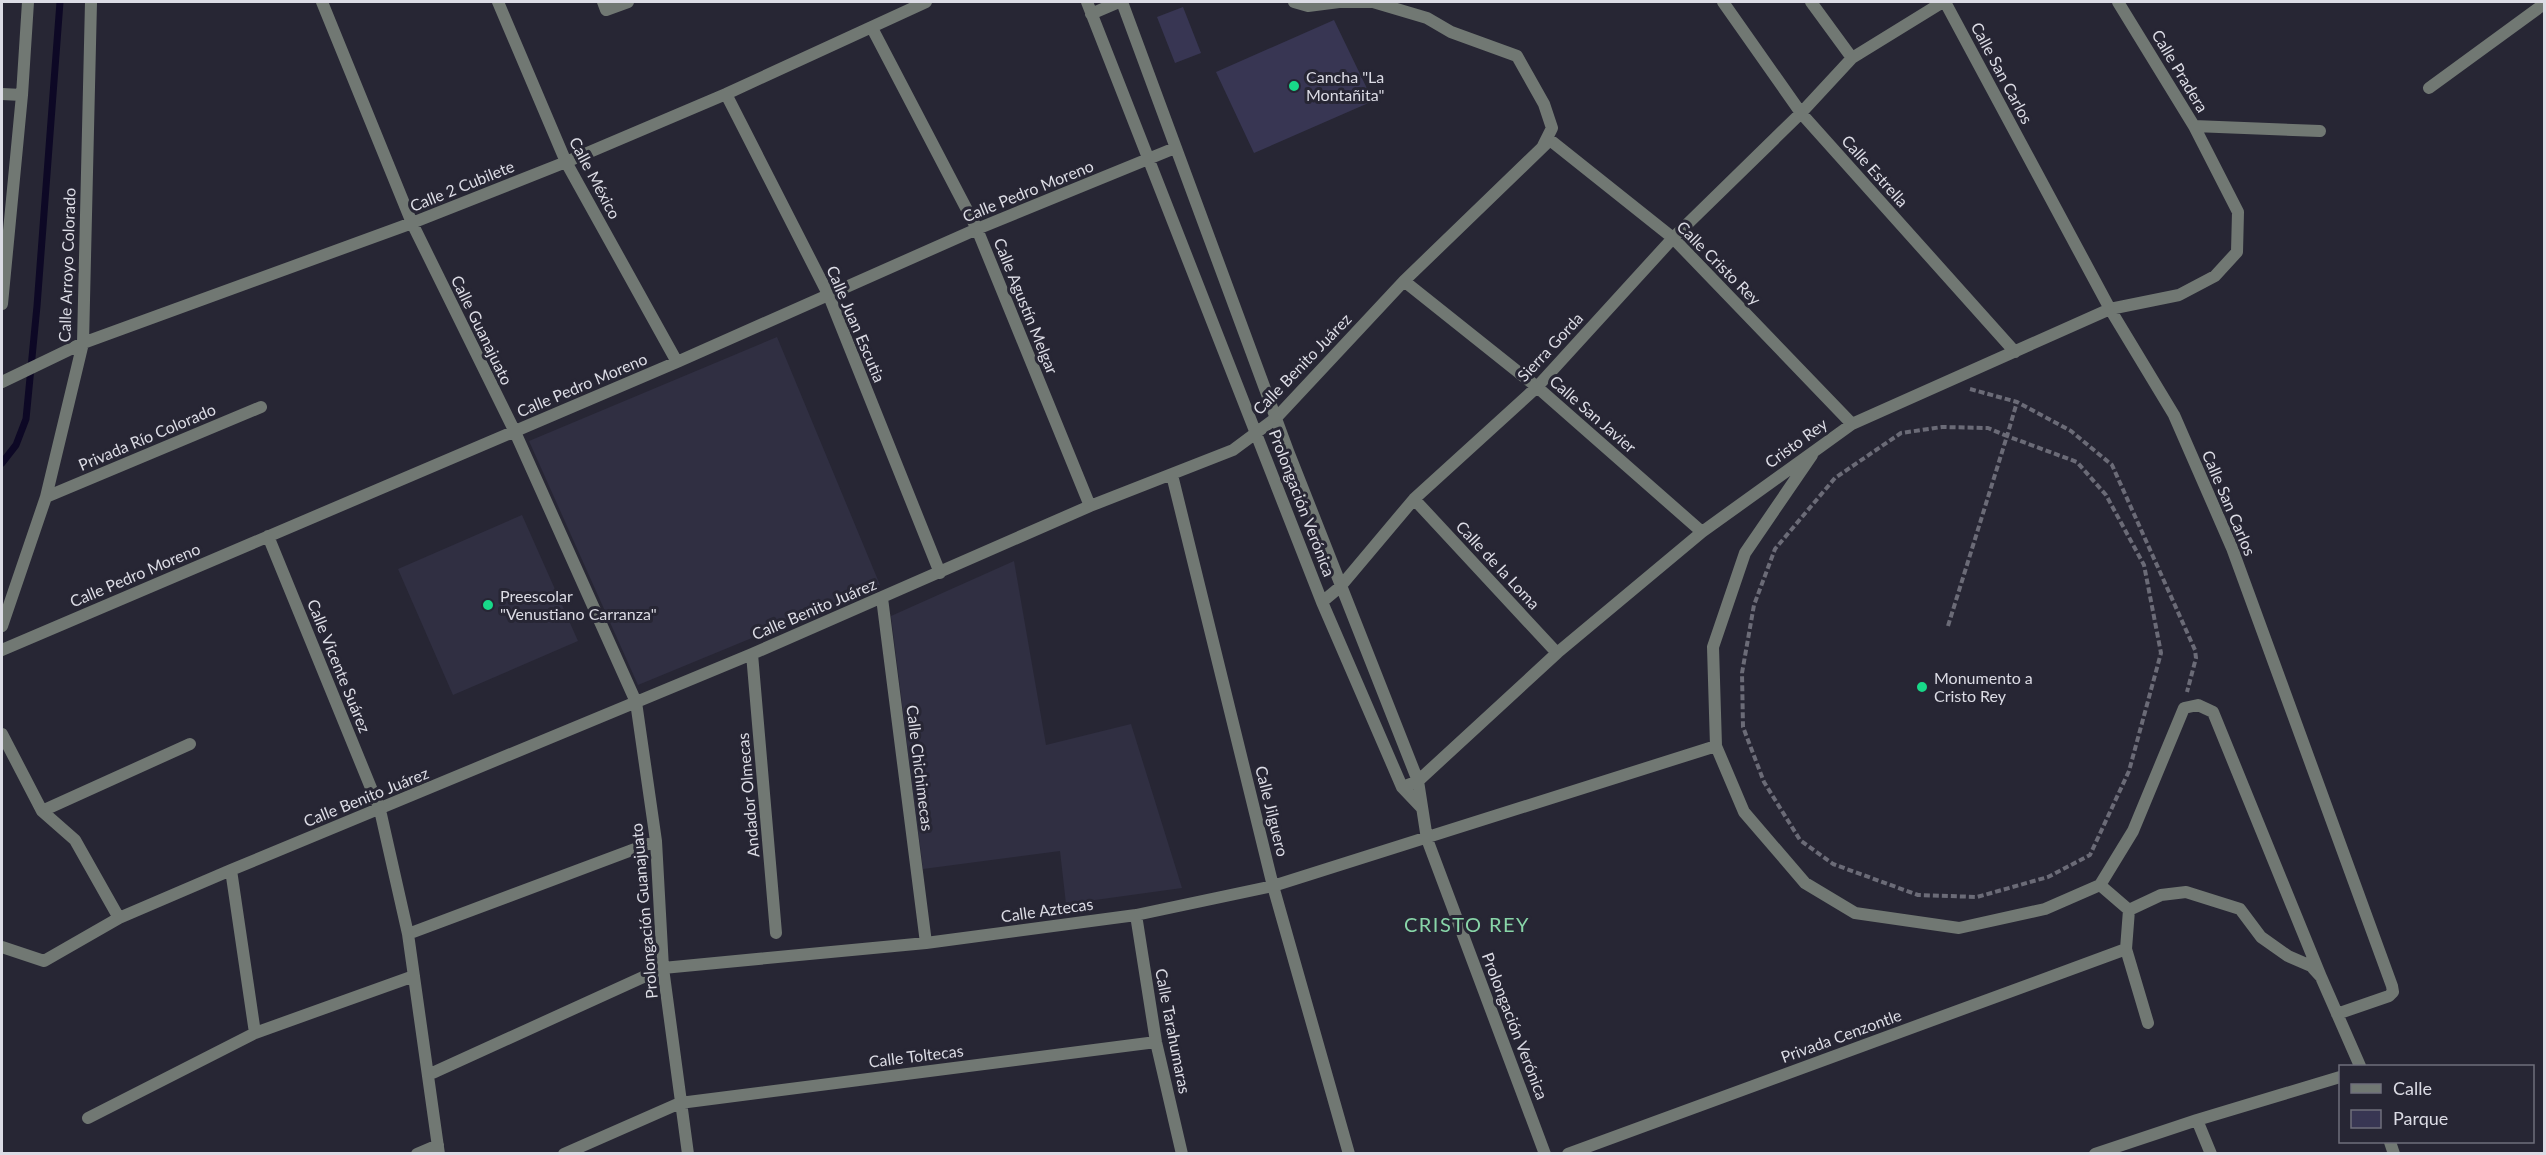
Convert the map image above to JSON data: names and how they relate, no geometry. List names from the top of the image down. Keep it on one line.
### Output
{"streets":{"street":["Calle Pradera","Calle San Carlos","Calle Estrella","Calle México","Calle 2 Cubilete","Calle Pedro Moreno","Calle Cristo Rey","Calle Arroyo Colorado","Calle Agustín Melgar","Calle Juan Escutia","Calle Guanajuato","Sierra Gorda","Calle Benito Juárez","Calle San Javier","Privada Río Colorado","Cristo Rey","Prolongación Verónica","Calle de la Loma","Calle Vicente Suárez","Calle Chichimecas","Andador Olmecas","Calle Jilguero","Calle Aztecas","Prolongación Guanajuato","Calle Tarahumaras","Privada Cenzontle","Calle Toltecas"]},"crossings":[["Calle Pradera","Cristo Rey"],["Calle San Carlos","Sierra Gorda"],["Calle San Carlos","Cristo Rey"],["Calle Estrella","Sierra Gorda"],["Calle Estrella","Cristo Rey"],["Calle México","Calle 2 Cubilete"],["Calle México","Calle Pedro Moreno"],["Calle 2 Cubilete","Calle Arroyo Colorado"],["Calle 2 Cubilete","Calle Agustín Melgar"],["Calle 2 Cubilete","Calle Juan Escutia"],["Calle 2 Cubilete","Calle Guanajuato"],["Calle Pedro Moreno","Calle Agustín Melgar"],["Calle Pedro Moreno","Calle Juan Escutia"],["Calle Pedro Moreno","Calle Guanajuato"],["Calle Pedro Moreno","Prolongación Verónica"],["Calle Pedro Moreno","Calle Vicente Suárez"],["Calle Cristo Rey","Sierra Gorda"],["Calle Cristo Rey","Calle Benito Juárez"],["Calle Cristo Rey","Cristo Rey"],["Calle Arroyo Colorado","Privada Río Colorado"],["Calle Agustín Melgar","Calle Benito Juárez"],["Calle Juan Escutia","Calle Benito Juárez"],["Calle Guanajuato","Calle Benito Juárez"],["Calle Guanajuato","Prolongación Guanajuato"],["Sierra Gorda","Calle San Javier"],["Sierra Gorda","Prolongación Verónica"],["Sierra Gorda","Calle de la Loma"],["Calle Benito Juárez","Calle San Javier"],["Calle Benito Juárez","Prolongación Verónica"],["Calle Benito Juárez","Calle Vicente Suárez"],["Calle Benito Juárez","Calle Chichimecas"],["Calle Benito Juárez","Andador Olmecas"],["Calle Benito Juárez","Calle Jilguero"],["Calle Benito Juárez","Prolongación Guanajuato"],["Calle San Javier","Cristo Rey"],["Cristo Rey","Prolongación Verónica"],["Cristo Rey","Calle de la Loma"],["Prolongación Verónica","Calle Aztecas"],["Calle Vicente Suárez","Calle Aztecas"],["Calle Chichimecas","Calle Aztecas"],["Calle Jilguero","Calle Aztecas"],["Calle Aztecas","Prolongación Guanajuato"],["Calle Aztecas","Calle Tarahumaras"],["Prolongación Guanajuato","Calle Toltecas"],["Calle Tarahumaras","Calle Toltecas"]],"districts":["CRISTO REY"],"places":["Cancha \"La Montañita\"","Preescolar \"Venustiano Carranza\"","Monumento a Cristo Rey"],"legend":["Calle","Parque"]}
